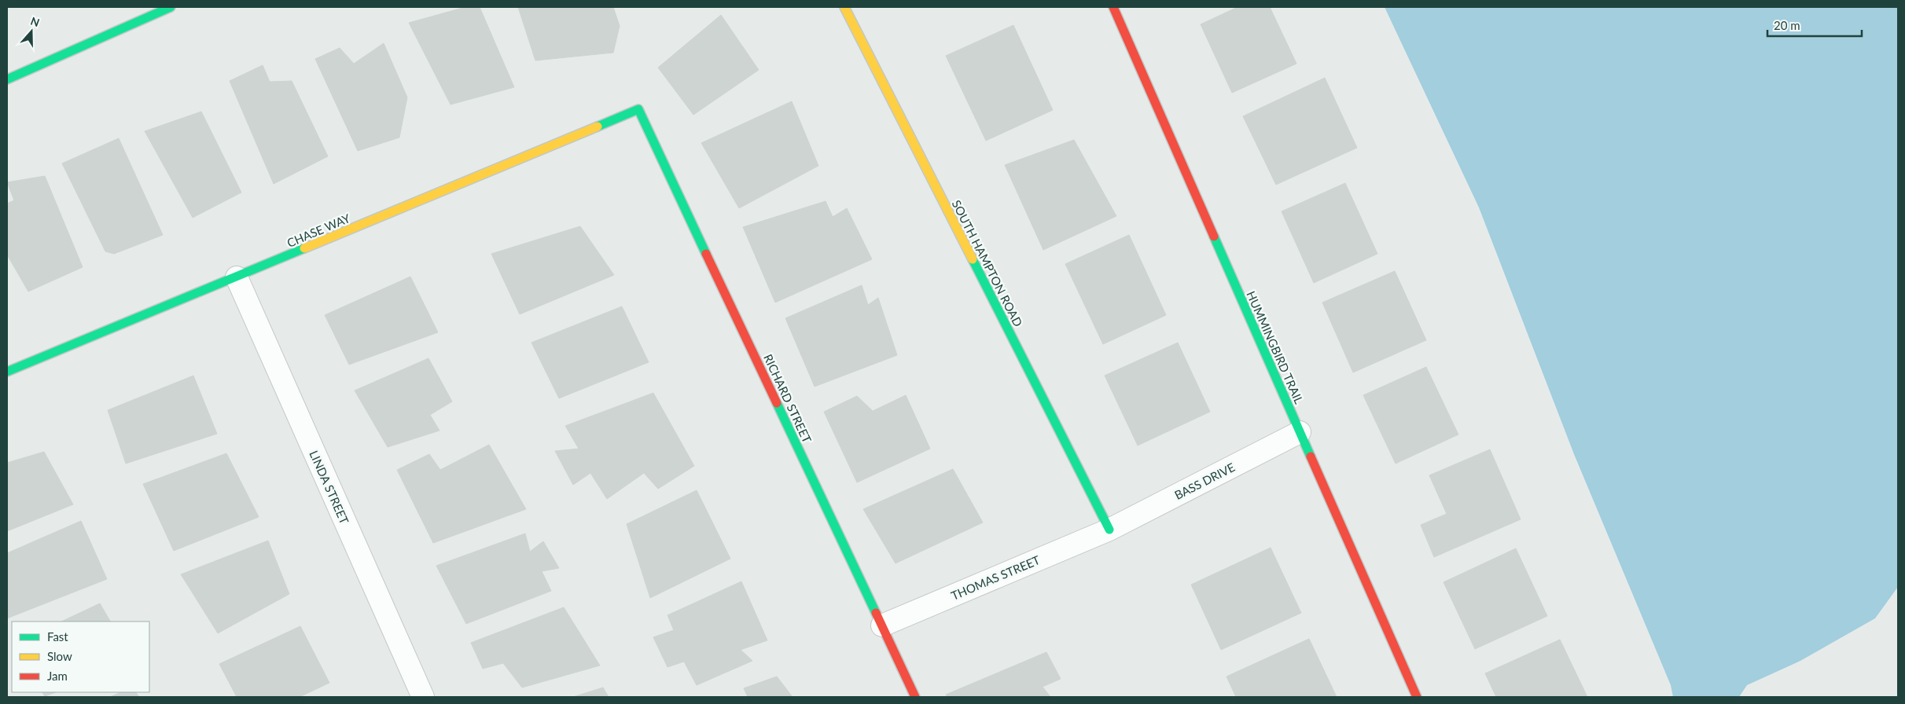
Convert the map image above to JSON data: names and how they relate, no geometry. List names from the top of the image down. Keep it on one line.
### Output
{"streets":{"street":["CHASE WAY","SOUTH HAMPTON ROAD","HUMMINGBIRD TRAIL","RICHARD STREET","BASS DRIVE","LINDA STREET","THOMAS STREET"]},"crossings":[["CHASE WAY","RICHARD STREET"],["CHASE WAY","LINDA STREET"],["SOUTH HAMPTON ROAD","BASS DRIVE"],["SOUTH HAMPTON ROAD","THOMAS STREET"],["HUMMINGBIRD TRAIL","BASS DRIVE"],["RICHARD STREET","THOMAS STREET"],["BASS DRIVE","THOMAS STREET"]],"legend":["Fast","Slow","Jam"],"scale_bar":"20 m","north":"top"}
